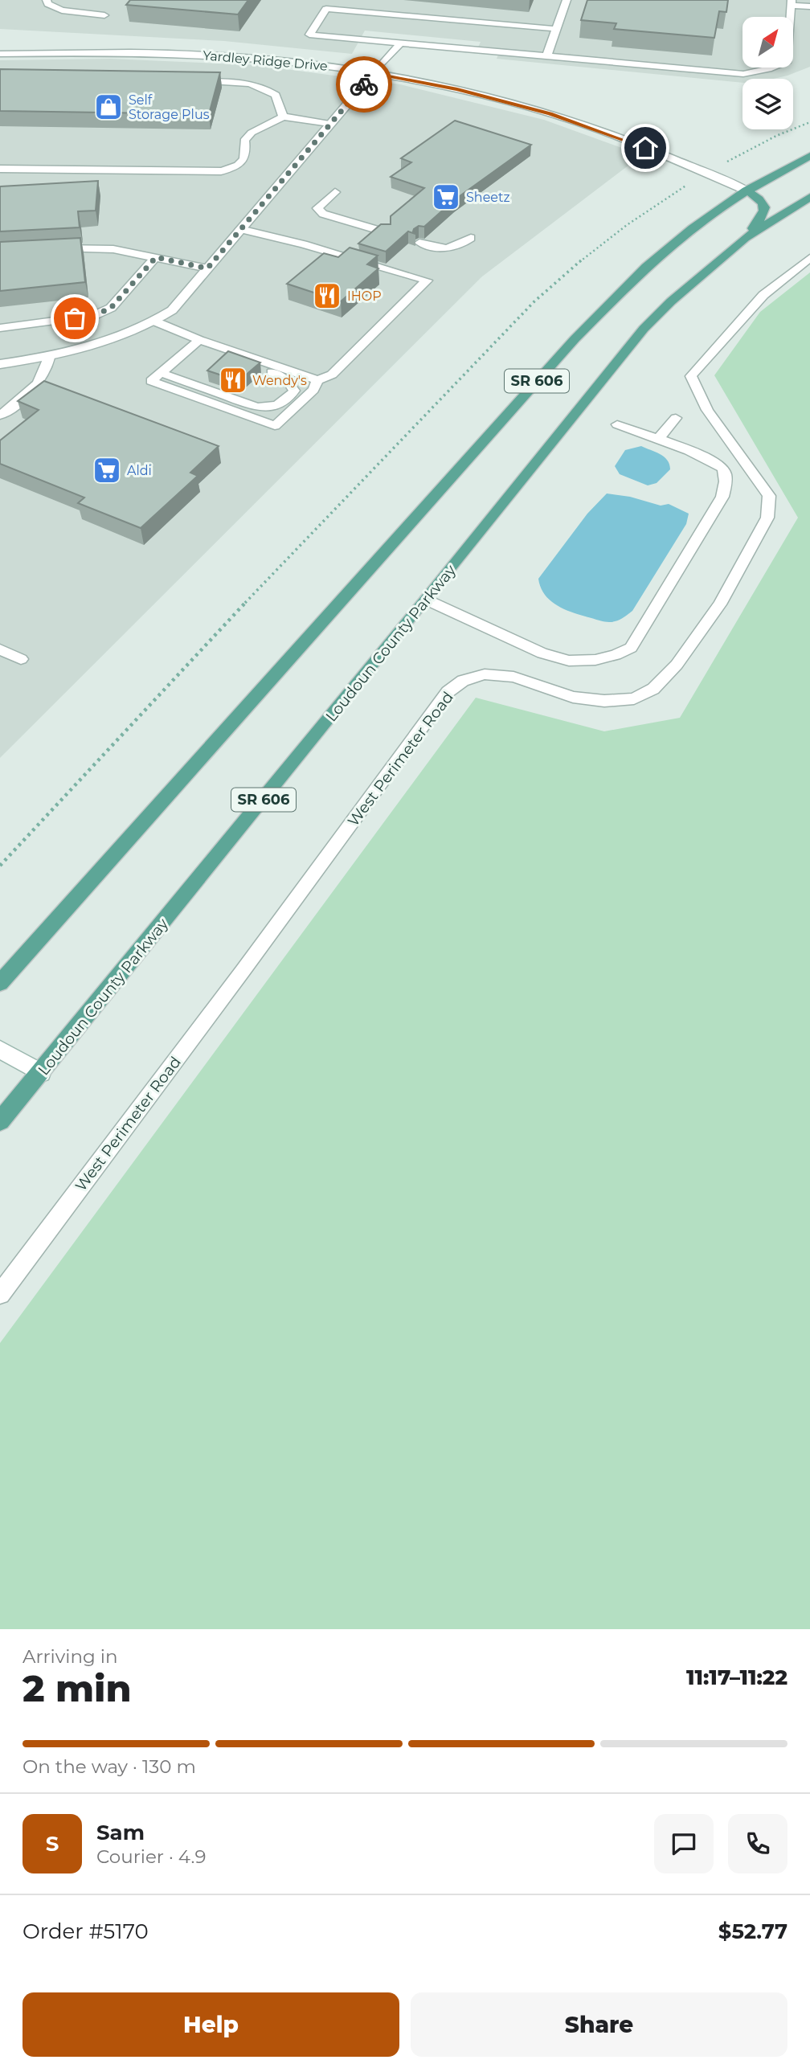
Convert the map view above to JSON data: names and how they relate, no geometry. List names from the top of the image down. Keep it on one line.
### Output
{"streets":{"main road":["SR 606","Loudoun County Parkway"],"street":["Yardley Ridge Drive"],"lane":["West Perimeter Road"]},"crossings":[["Yardley Ridge Drive","SR 606"]],"places":{"shop":["Self Storage Plus"],"supermarket":["Sheetz","Aldi"],"restaurant":["IHOP","Wendy's"]},"north":"top right","page":{"heading":["2 min","Arriving in","11:17–11:22"],"panel":["Sam","Courier · 4.9","Order #5170","$52.77"],"bar":"On the way · 130 m","round":"S","buttons":["Help","Share"]}}
